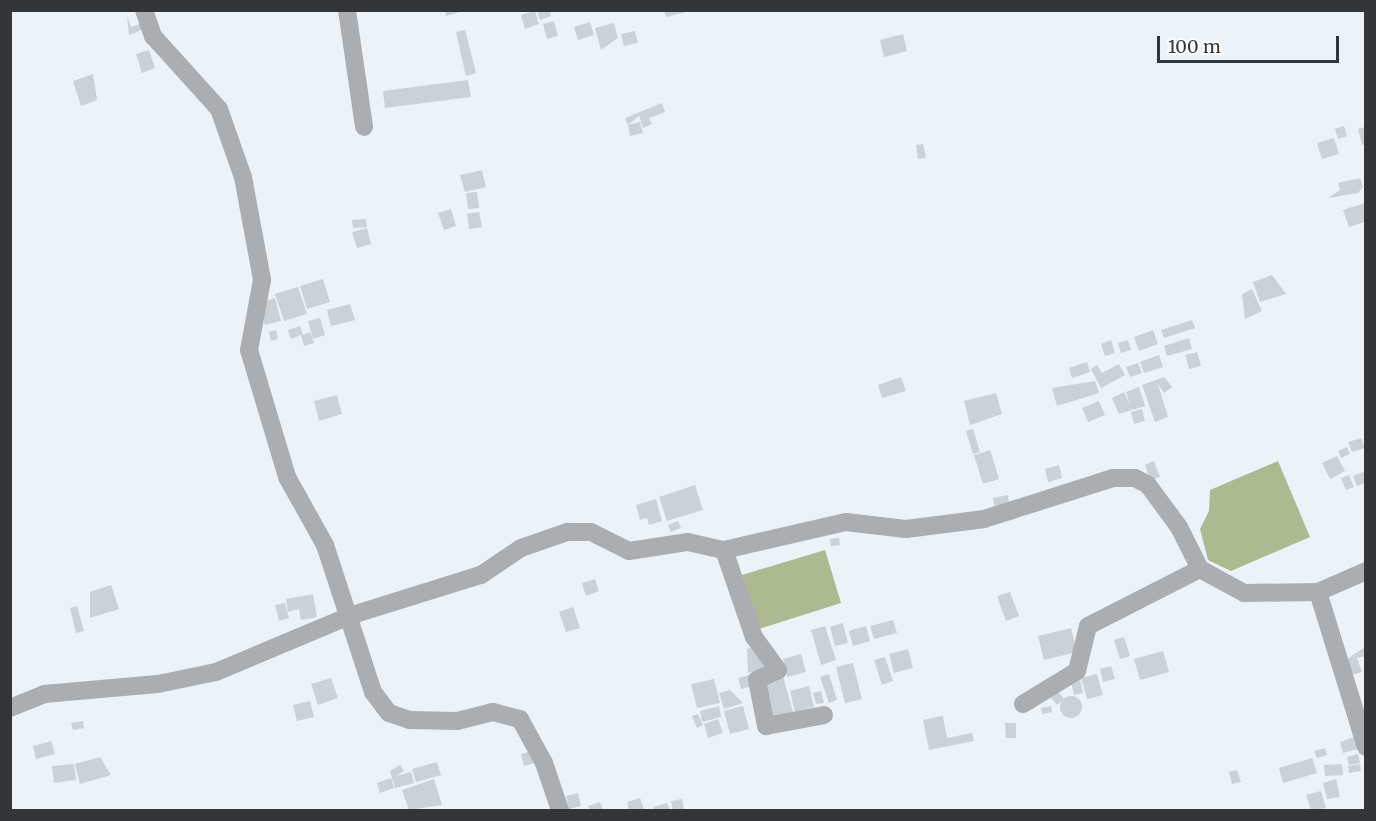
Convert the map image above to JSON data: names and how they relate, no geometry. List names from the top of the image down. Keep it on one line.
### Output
{"scale_bar":"100 m"}
